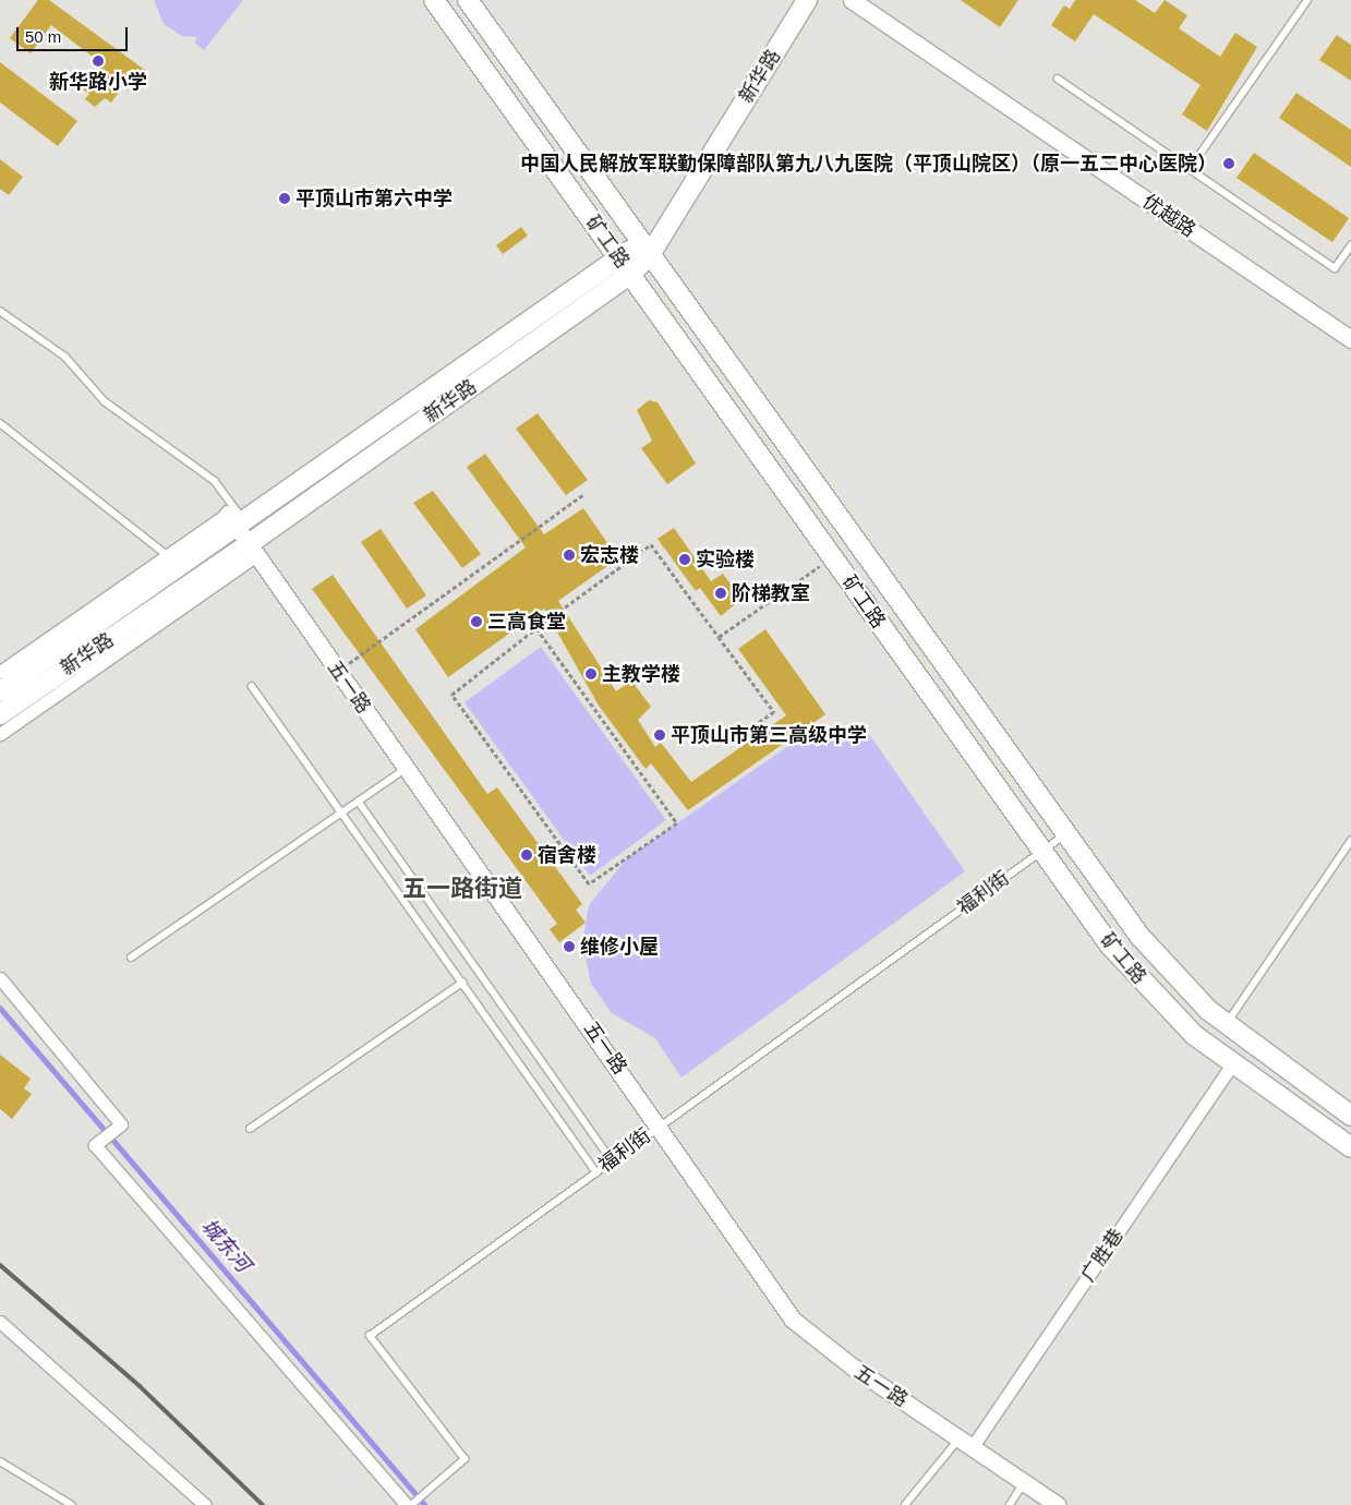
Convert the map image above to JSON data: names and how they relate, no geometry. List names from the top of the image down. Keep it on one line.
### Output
{"streets":{"main road":["新华路","矿工路"],"street":["优越路","五一路","广胜巷"],"lane":["福利街"]},"crossings":[["新华路","矿工路"],["新华路","五一路"],["矿工路","福利街"],["矿工路","广胜巷"],["五一路","福利街"],["五一路","广胜巷"]],"districts":["五一路街道"],"water":["城东河"],"places":["新华路小学","中国人民解放军联勤保障部队第九八九医院（平顶山院区）（原一五二中心医院）","平顶山市第六中学","宏志楼","实验楼","阶梯教室","三高食堂","主教学楼","平顶山市第三高级中学","宿舍楼","维修小屋"],"scale_bar":"50 m"}
